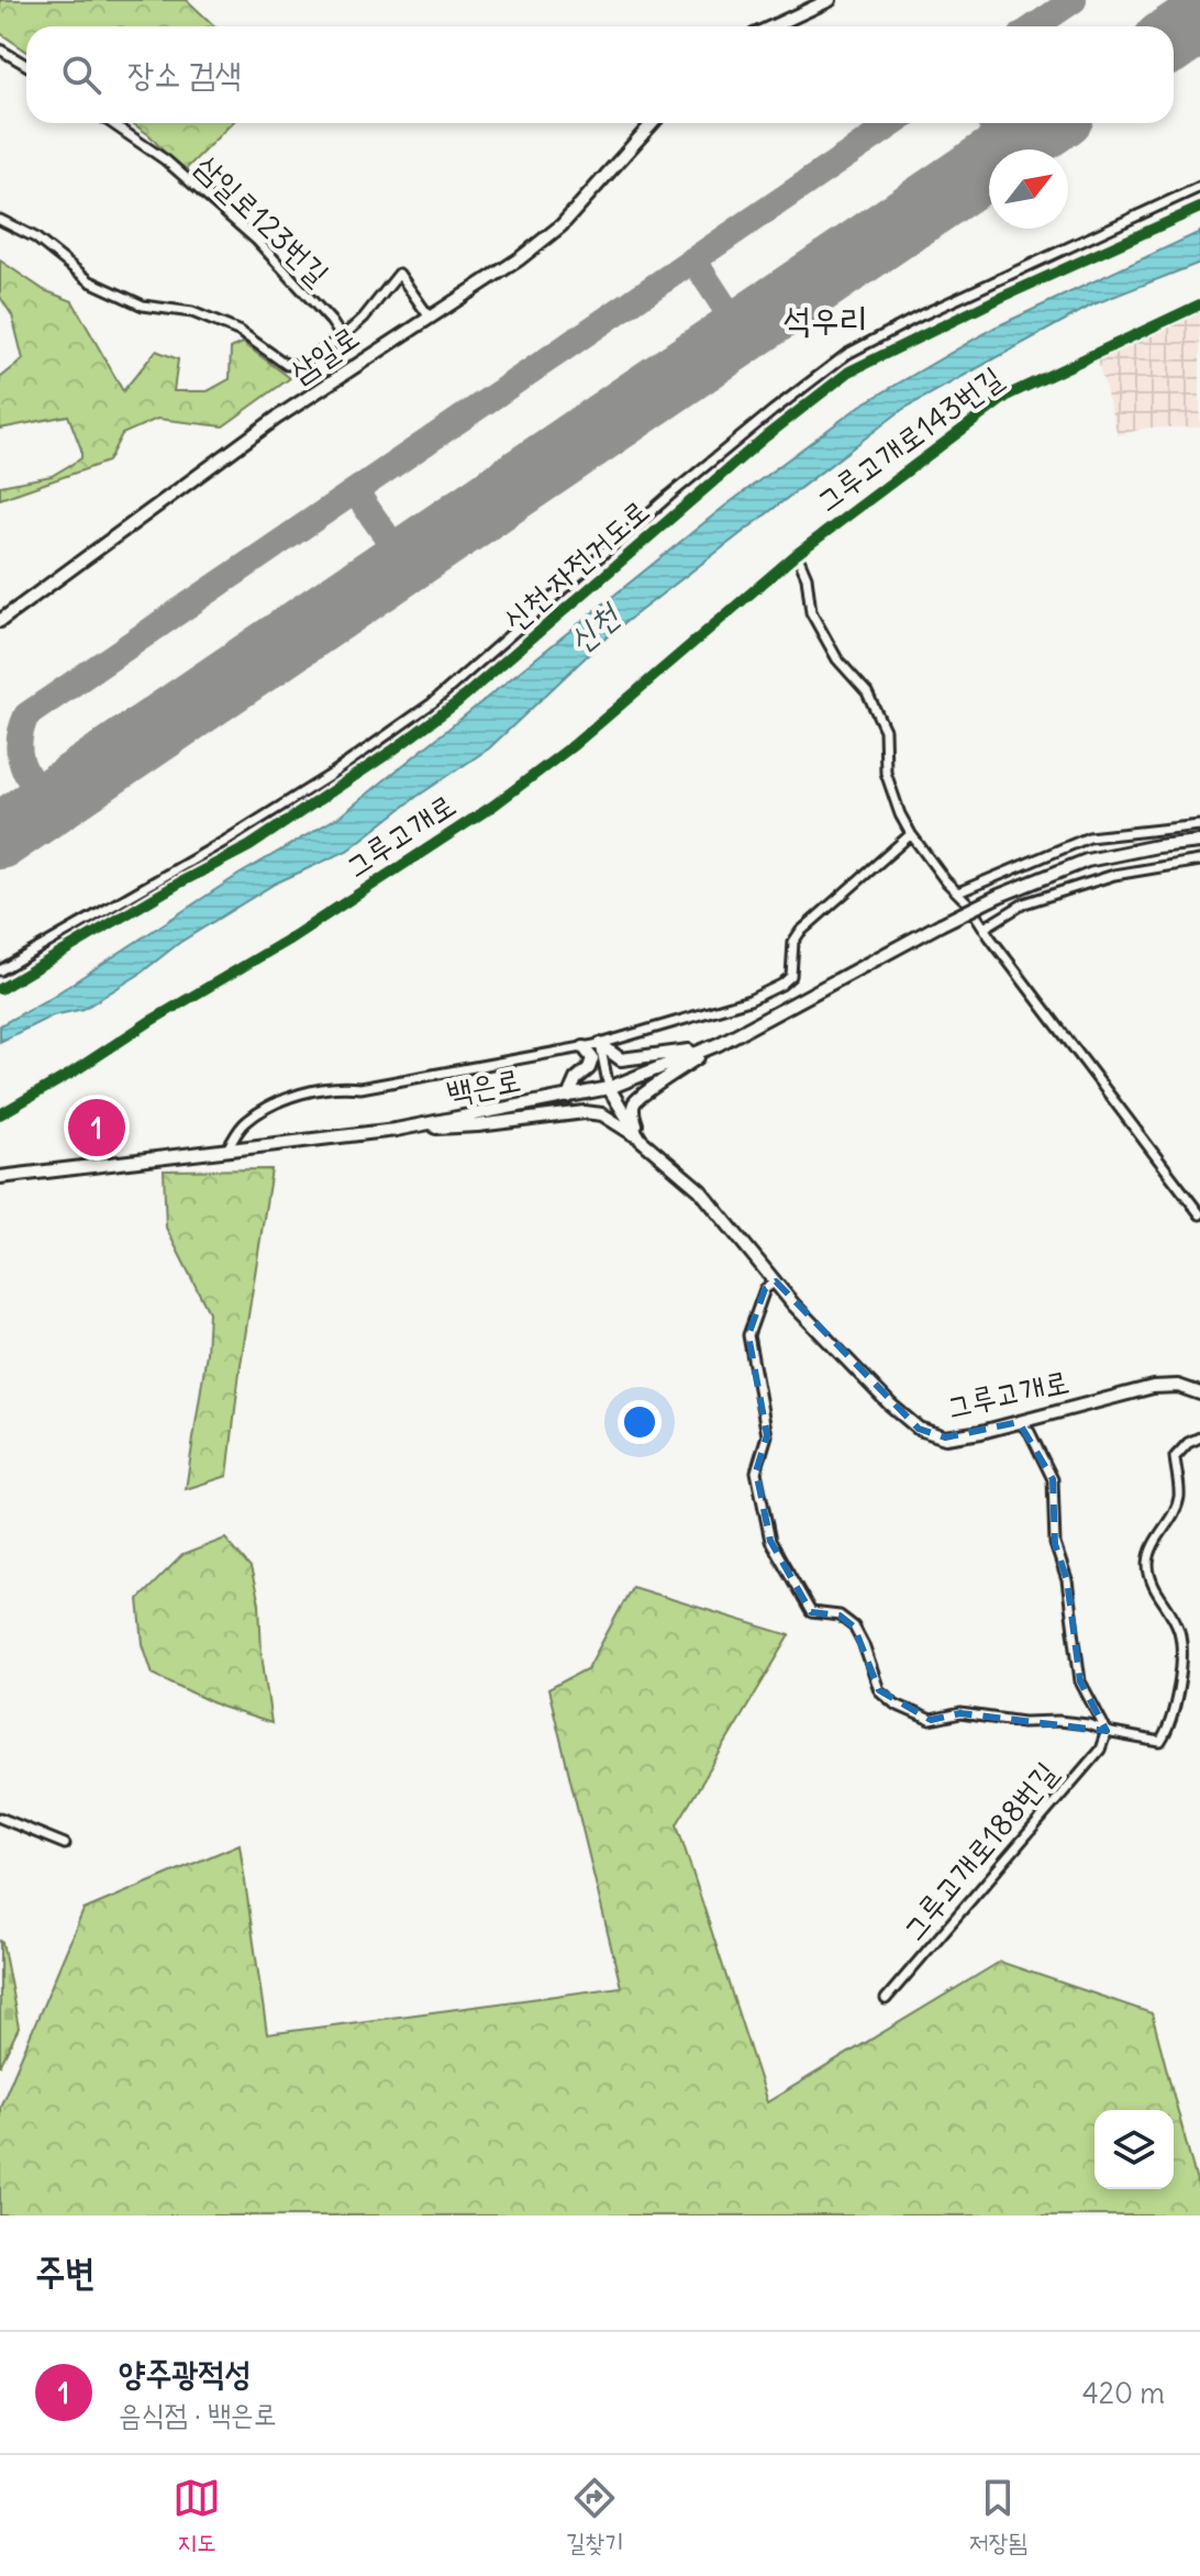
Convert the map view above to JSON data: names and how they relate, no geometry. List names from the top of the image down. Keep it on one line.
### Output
{"streets":{"main road":["삼일로","그루고개로","백은로"],"street":["삼일로123번길","그루고개로143번길","그루고개로188번길"],"cycle path":["신천 자전거도로"]},"crossings":[["그루고개로143번길","그루고개로"],["그루고개로","백은로"],["그루고개로","그루고개로188번길"]],"districts":["석우리"],"water":["신천"],"north":"top right","page":{"search":"장소 검색","pins":"1","heading":"주변","list":[{"mark":"1","name":"양주광적성","note":"음식점 · 백은로","value":"420 m"}],"nav":["지도","길찾기","저장됨"]}}
